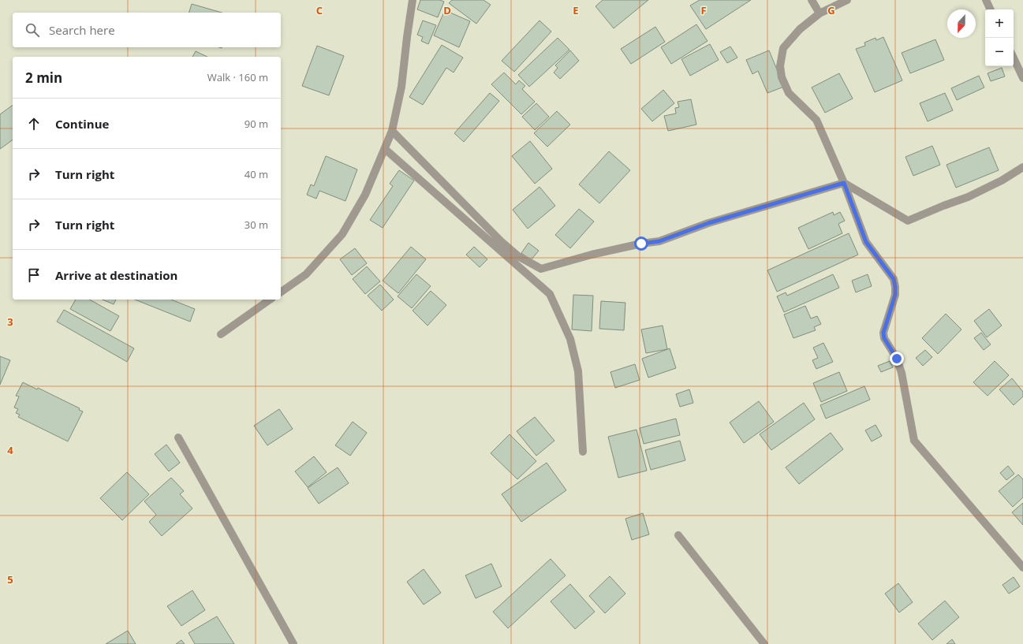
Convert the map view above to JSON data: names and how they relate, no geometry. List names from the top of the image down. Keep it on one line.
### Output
{"north":"bottom","page":{"map_buttons":["+","−"],"search":"Search here","heading":["2 min","Walk · 160 m"],"list":[["Continue","90 m"],["Turn right","40 m"],["Turn right","30 m"],"Arrive at destination"]},"grid":{"columns":["C","D","E","F","G"],"rows":["3","4","5"]}}
